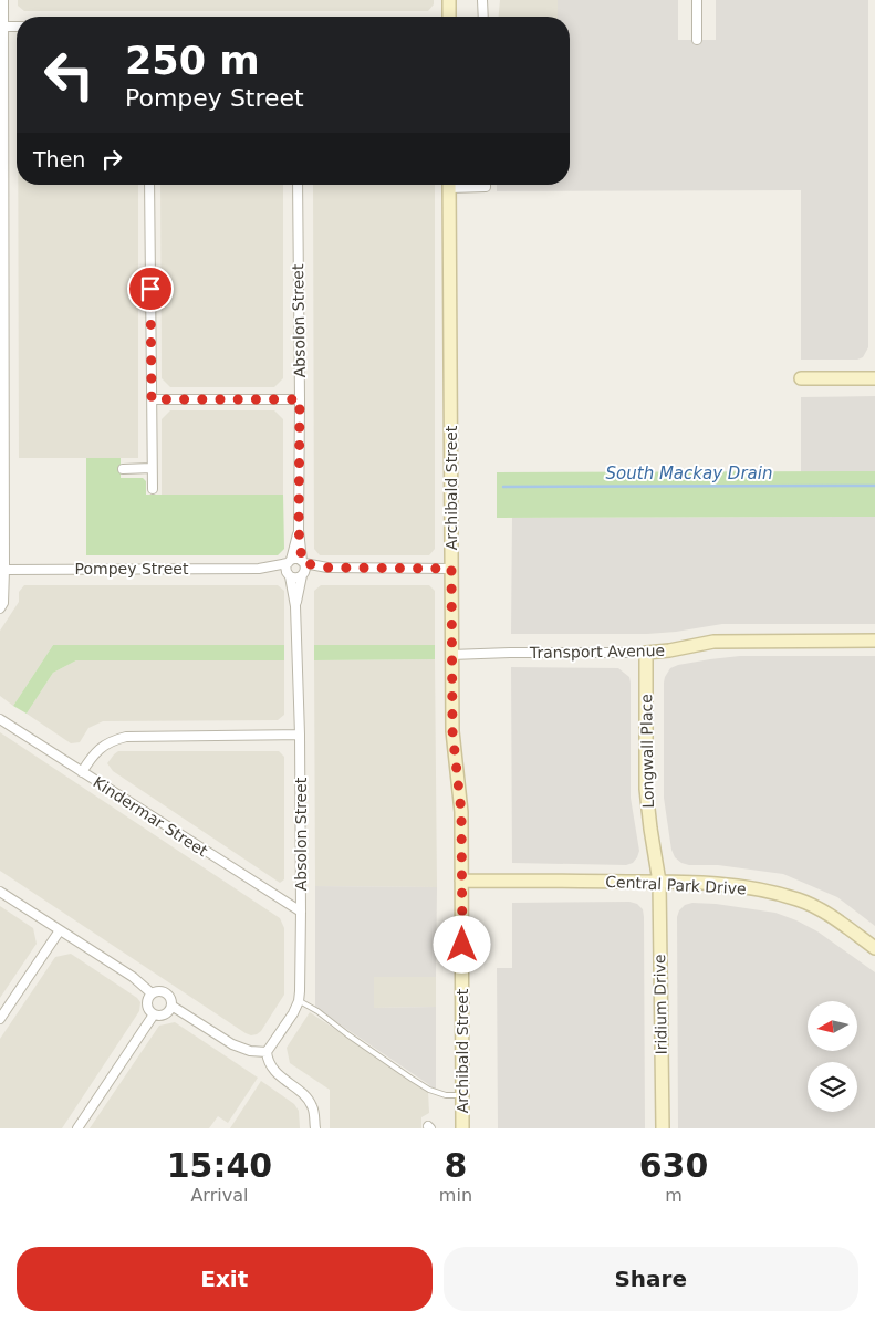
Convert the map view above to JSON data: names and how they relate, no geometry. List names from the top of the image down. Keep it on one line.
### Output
{"streets":{"street":["Absolon Street","Archibald Street","Pompey Street","Transport Avenue","Longwall Place","Kindermar Street","Central Park Drive","Iridium Drive"]},"crossings":[["Absolon Street","Pompey Street"],["Absolon Street","Kindermar Street"],["Archibald Street","Transport Avenue"],["Archibald Street","Central Park Drive"],["Transport Avenue","Longwall Place"],["Longwall Place","Central Park Drive"],["Longwall Place","Iridium Drive"],["Central Park Drive","Iridium Drive"]],"water":["South Mackay Drain"],"north":"left","page":{"turn":["250 m","Pompey Street"],"then":"Then","eta":["15:40","Arrival","8","min","630","m"],"buttons":["Exit","Share"]}}
